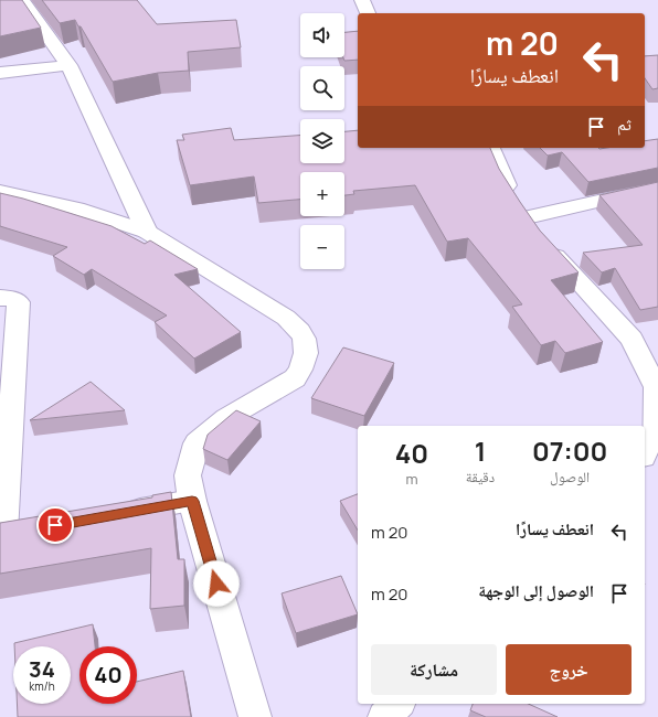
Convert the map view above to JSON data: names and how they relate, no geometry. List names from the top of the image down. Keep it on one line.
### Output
{"page":{"map_buttons":["+","−"],"turn":["20 m","انعطف يسارًا"],"then":"ثم","eta":["07:00","الوصول","1","دقيقة","40","m"],"list":[{"name":"انعطف يسارًا","value":"20 m"},{"name":"الوصول إلى الوجهة","value":"20 m"}],"buttons":["خروج","مشاركة"],"speed":"34 km/h","limit":"40"}}
